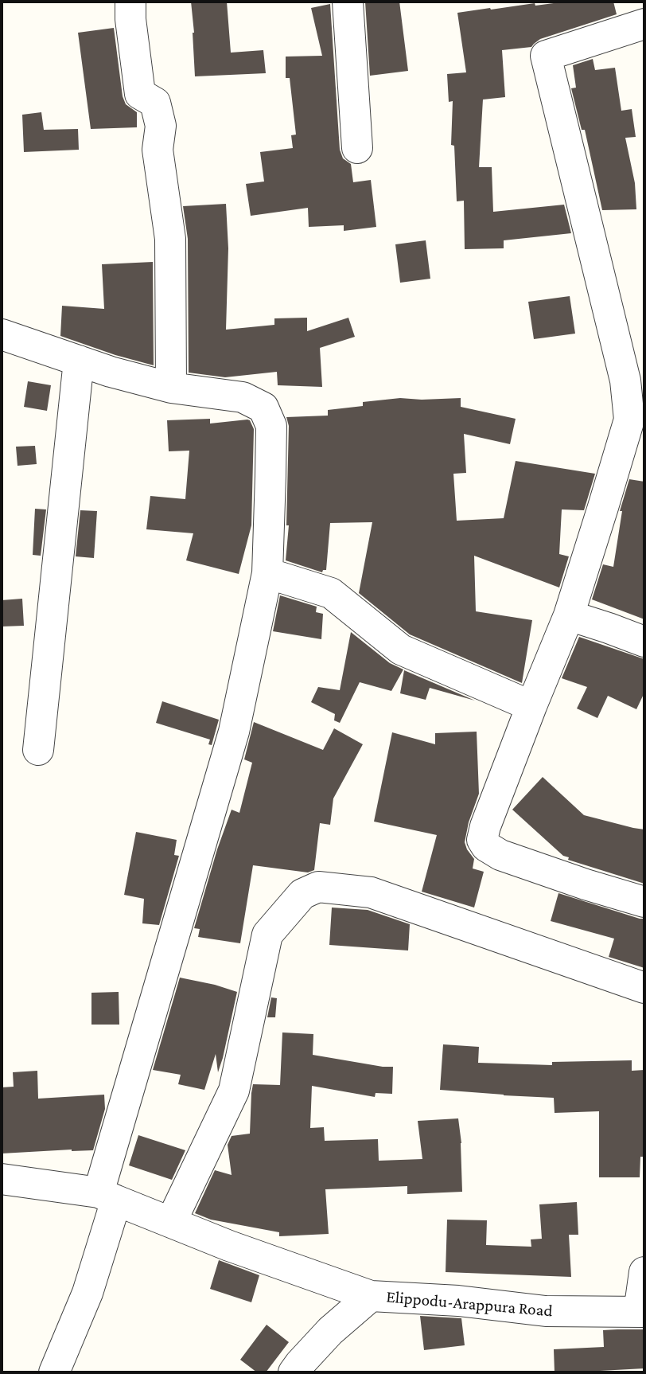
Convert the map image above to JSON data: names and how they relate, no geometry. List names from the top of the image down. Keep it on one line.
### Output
{"streets":{"street":["Elippodu-Arappura Road"]}}
